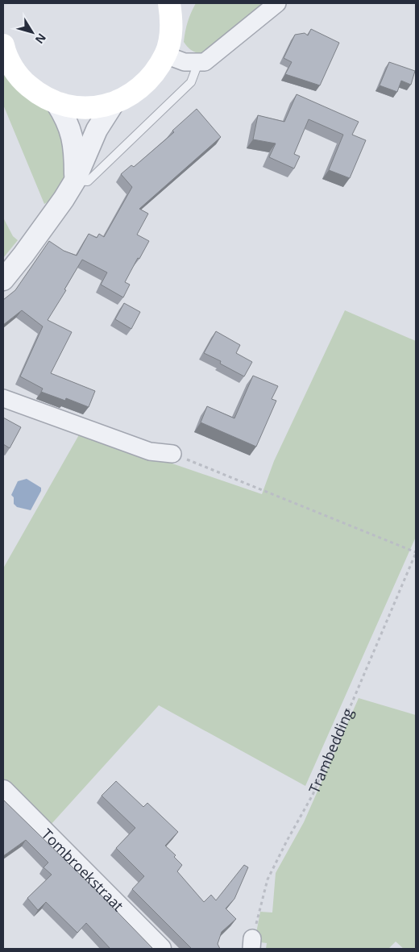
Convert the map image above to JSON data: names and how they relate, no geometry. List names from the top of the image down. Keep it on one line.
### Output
{"streets":{"street":["Tombroekstraat"],"path":["Trambedding"]},"north":"bottom right"}
